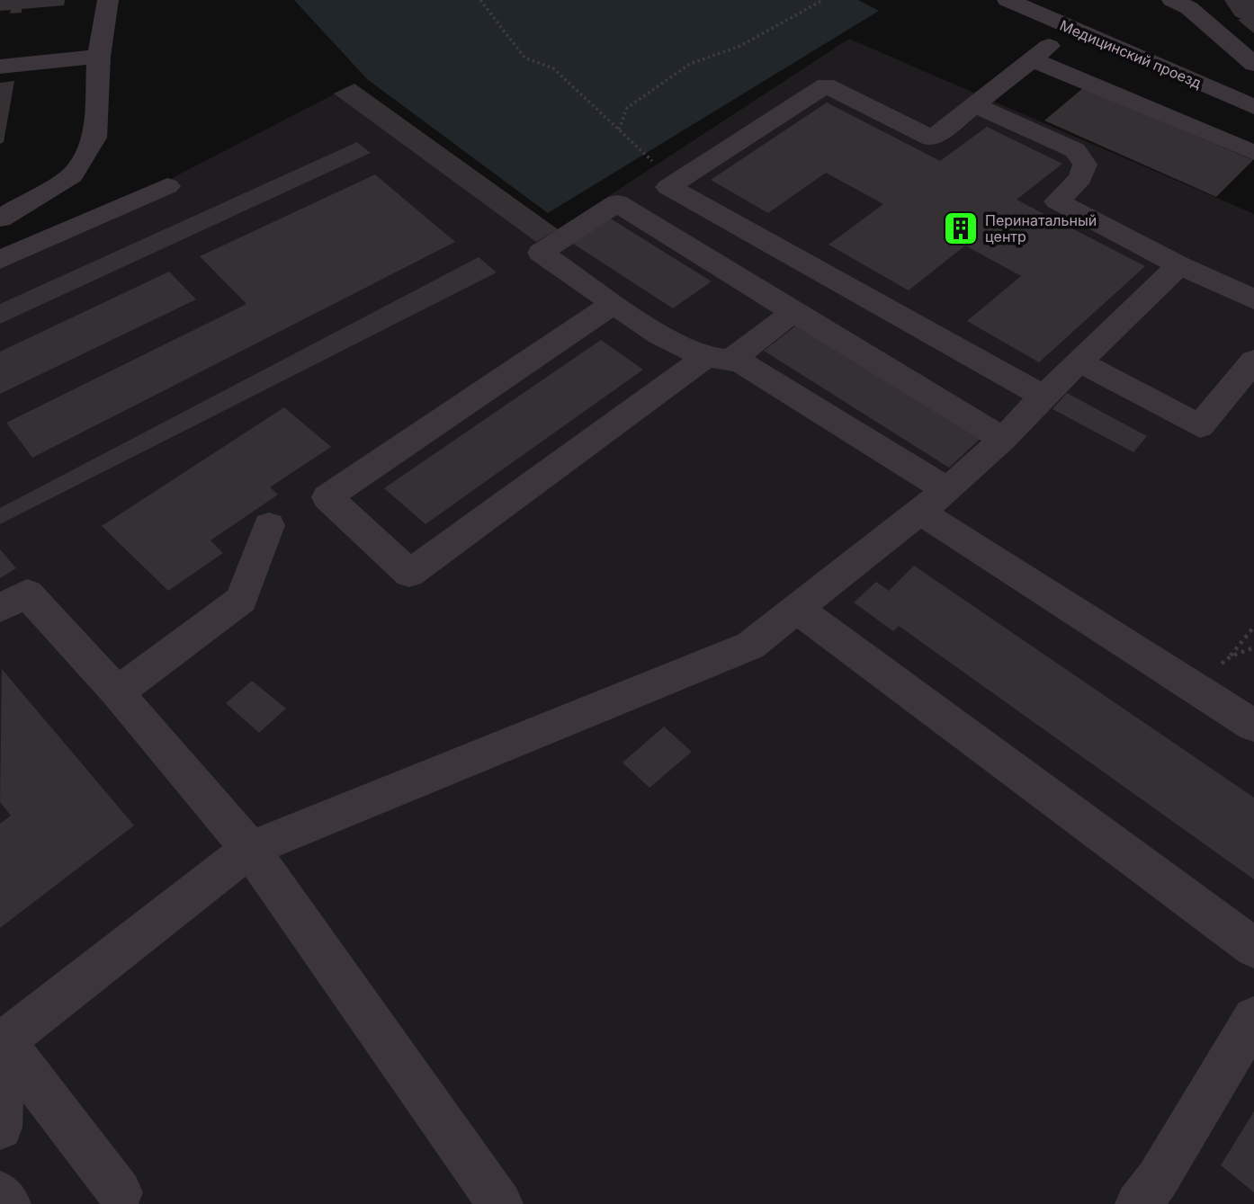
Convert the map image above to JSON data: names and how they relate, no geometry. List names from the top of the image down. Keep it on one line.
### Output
{"streets":{"street":["Медицинский проезд"]},"places":{"building":["Перинатальный центр"]}}
